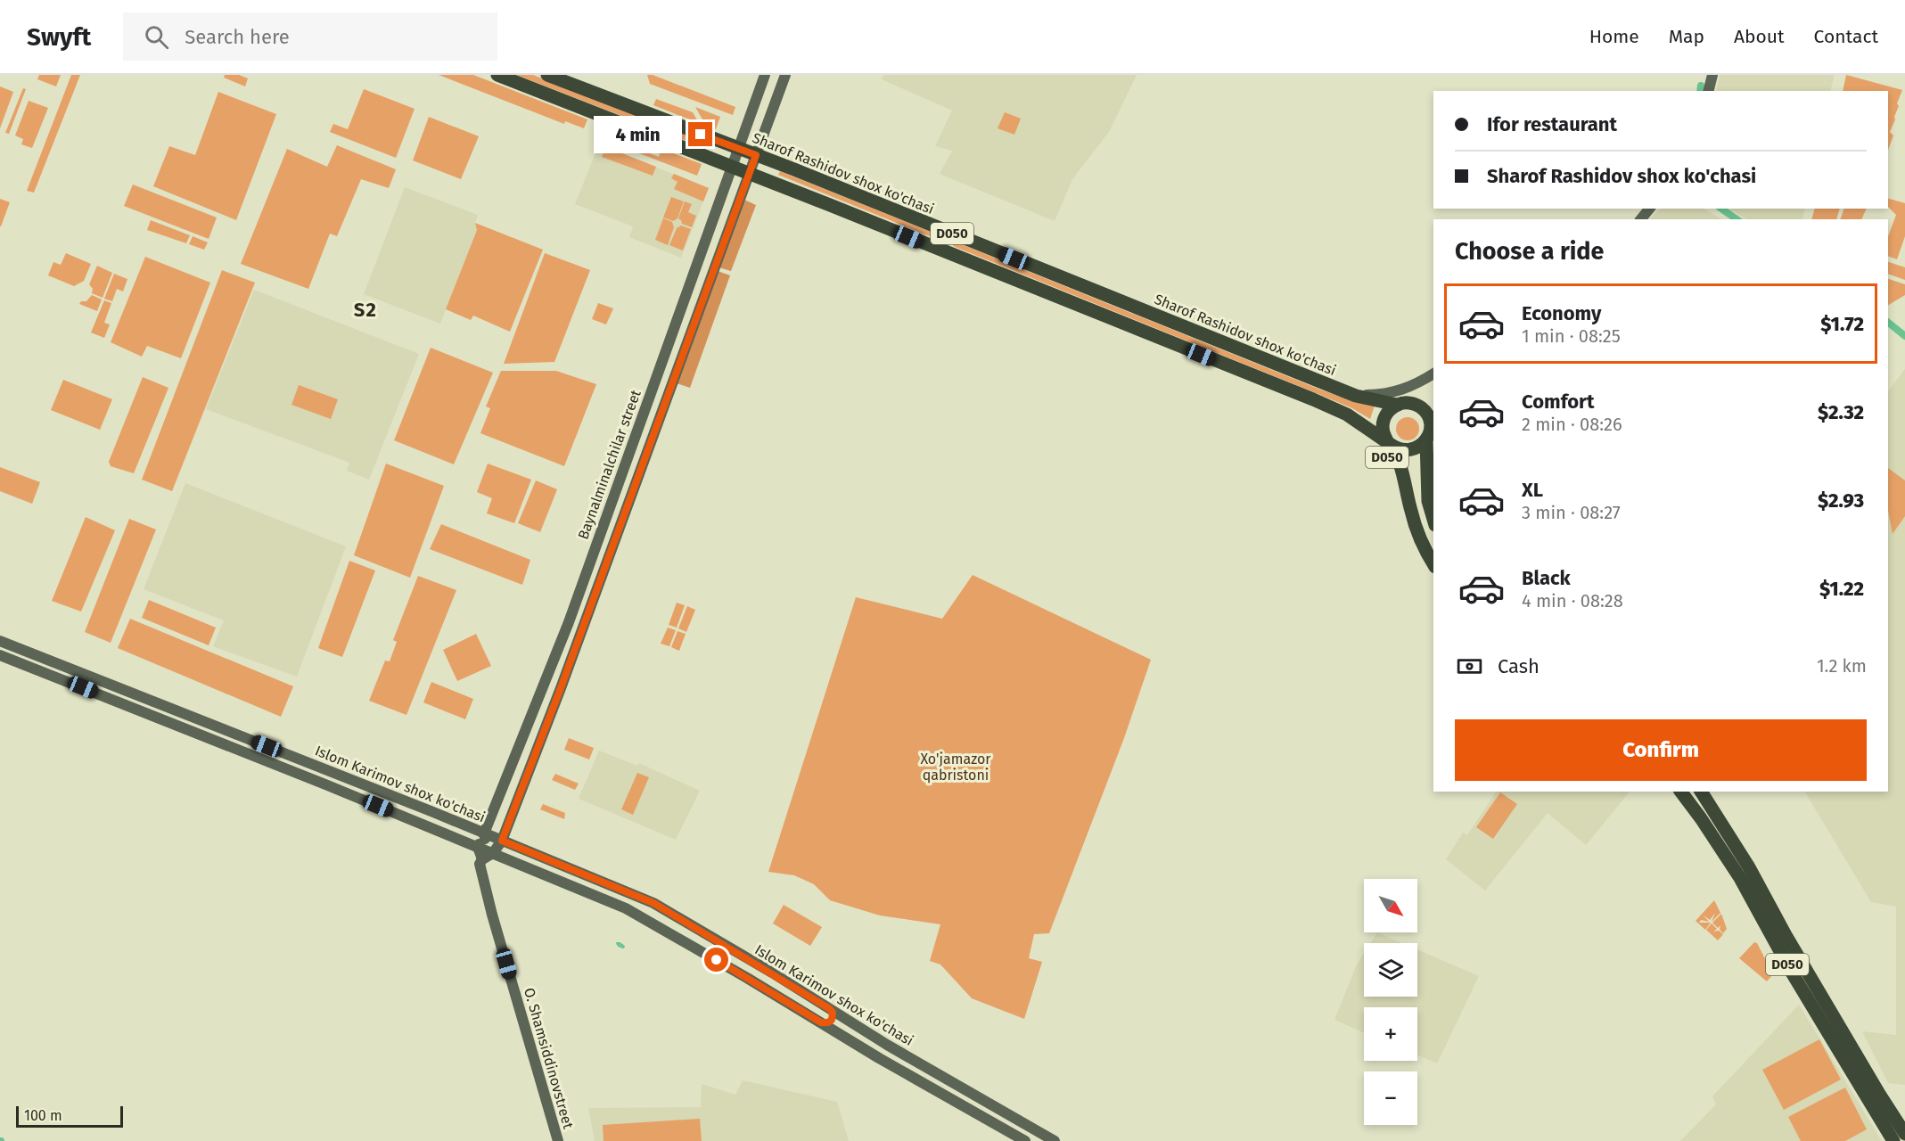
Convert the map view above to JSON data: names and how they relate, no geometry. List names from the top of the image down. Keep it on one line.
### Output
{"streets":{"main road":["Sharof Rashidov shox ko'chasi","D050","Baynalminalchilar street","Islom Karimov shox ko'chasi","O. Shamsiddinovstreet"]},"crossings":[["Sharof Rashidov shox ko'chasi","D050"],["Sharof Rashidov shox ko'chasi","Baynalminalchilar street"],["D050","Baynalminalchilar street"],["Baynalminalchilar street","Islom Karimov shox ko'chasi"],["Baynalminalchilar street","O. Shamsiddinovstreet"],["Islom Karimov shox ko'chasi","O. Shamsiddinovstreet"]],"districts":["S2"],"parks":["Xo'jamazor qabristoni"],"scale_bar":"100 m","north":"bottom right","page":{"header":"Swyft","search":"Search here","nav":["Home","Map","About","Contact"],"banner":["Ifor restaurant","Sharof Rashidov shox ko'chasi"],"bubble":"4 min","heading":"Choose a ride","list":[{"name":"Economy","note":"1 min · 08:25","value":"$1.72"},{"name":"Comfort","note":"2 min · 08:26","value":"$2.32"},{"name":"XL","note":"3 min · 08:27","value":"$2.93"},{"name":"Black","note":"4 min · 08:28","value":"$1.22"}],"pay":["Cash","1.2 km"],"buttons":"Confirm","map_buttons":["+","−"],"scale":"100 m"}}
